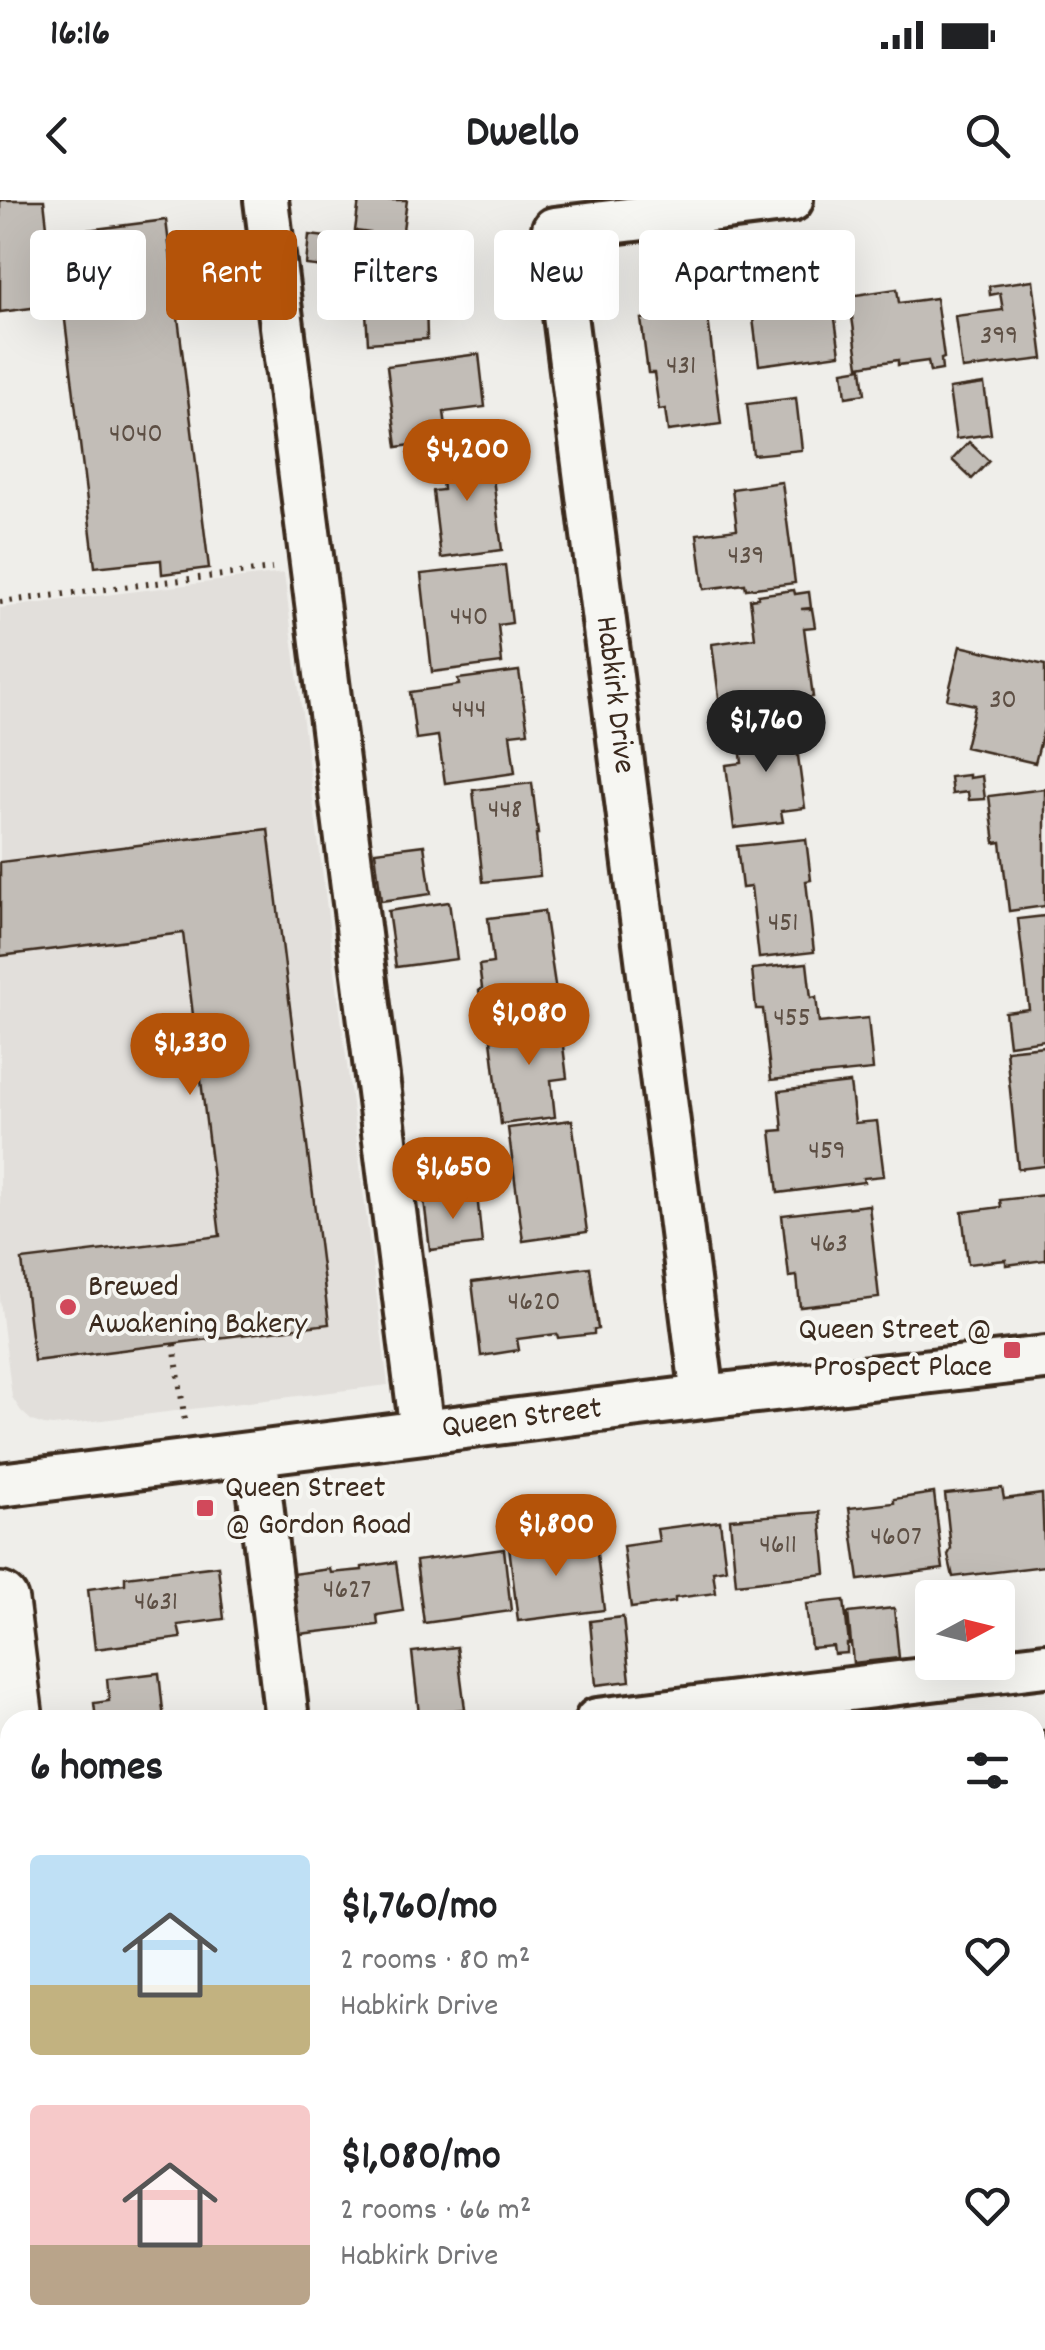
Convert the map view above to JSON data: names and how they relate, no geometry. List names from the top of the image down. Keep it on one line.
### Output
{"streets":{"street":["Habkirk Drive","Queen Street"]},"crossings":[["Habkirk Drive","Queen Street"]],"places":{"other":["Brewed Awakening Bakery"],"transit":["Queen Street @ Prospect Place","Queen Street @ Gordon Road"]},"house_numbers":["399","431","4040","439","440","30","444","448","451","455","459","463","4620","4607","4611","4627","4631"],"north":"right","page":{"status":"16:16","header":"Dwello","chip":["Buy","Rent","Filters","New","Apartment"],"price":["$4,200","$1,760","$1,080","$1,330","$1,650","$1,800"],"heading":"6 homes","list":[{"name":"$1,760/mo","note":"2 rooms · 80 m² · Habkirk Drive"},{"name":"$1,080/mo","note":"2 rooms · 66 m² · Habkirk Drive"}]}}
